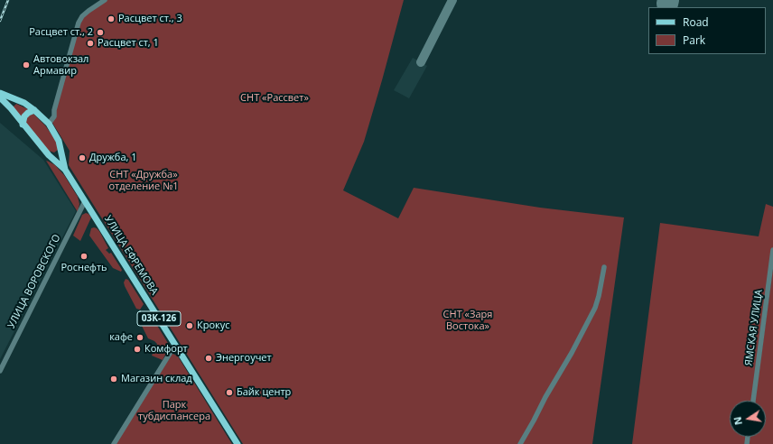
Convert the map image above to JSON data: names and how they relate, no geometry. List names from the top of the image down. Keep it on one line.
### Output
{"streets":{"main road":["УЛИЦА ЕФРЕМОВА","03К-126"],"street":["УЛИЦА ВОРОВСКОГО","ЯМСКАЯ УЛИЦА"]},"crossings":[["УЛИЦА ЕФРЕМОВА","УЛИЦА ВОРОВСКОГО"]],"parks":["СНТ «Рассвет»","СНТ «Дружба» отделение №1","СНТ «Заря Востока»","Парк тубдиспансера"],"places":["Расцвет ст., 3","Расцвет ст., 2","Расцвет ст, 1","Автовокзал Армавир","Дружба, 1","Роснефть","Крокус","кафе","Комфорт","Энергоучет","Магазин склад","Байк центр"],"legend":["Road","Park"],"north":"left"}
